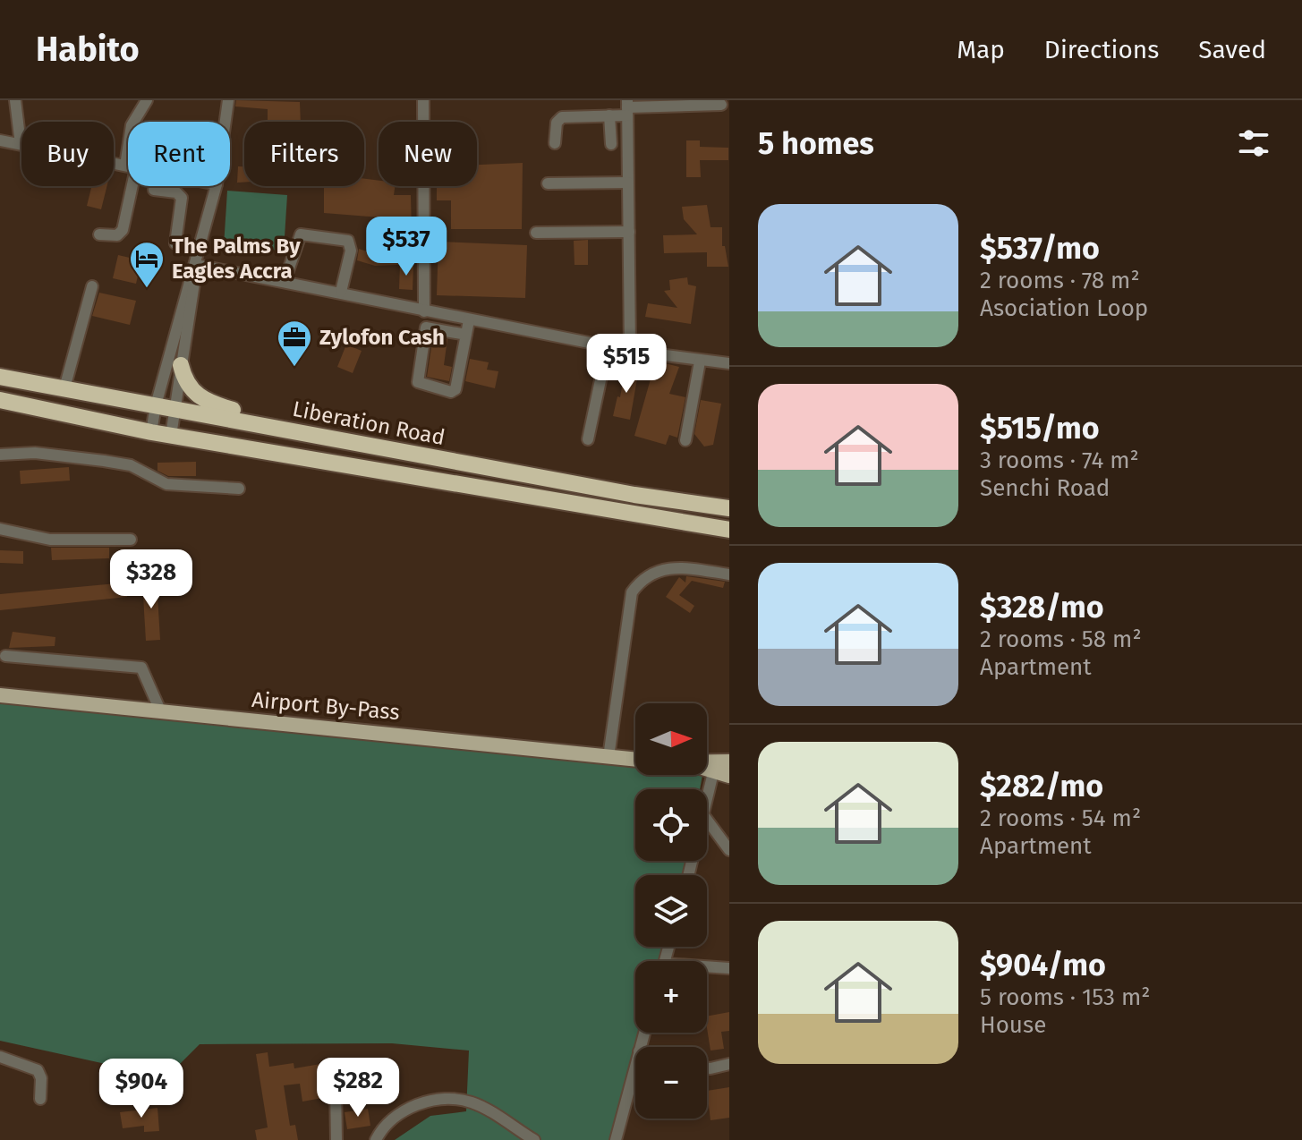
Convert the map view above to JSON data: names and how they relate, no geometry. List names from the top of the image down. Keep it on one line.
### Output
{"streets":{"highway":["Liberation Road"],"main road":["Airport By-Pass"]},"places":{"hotel":["The Palms By Eagles Accra"],"office":["Zylofon Cash"]},"north":"right","page":{"header":"Habito","nav":["Map","Directions","Saved"],"heading":"5 homes","chip":["Buy","Rent","Filters","New"],"list":[{"name":"$537/mo","note":"2 rooms · 78 m² · Asociation Loop"},{"name":"$515/mo","note":"3 rooms · 74 m² · Senchi Road"},{"name":"$328/mo","note":"2 rooms · 58 m² · Apartment"},{"name":"$282/mo","note":"2 rooms · 54 m² · Apartment"},{"name":"$904/mo","note":"5 rooms · 153 m² · House"}],"price":["$537","$515","$328","$282","$904"],"map_buttons":["+","−"]}}
